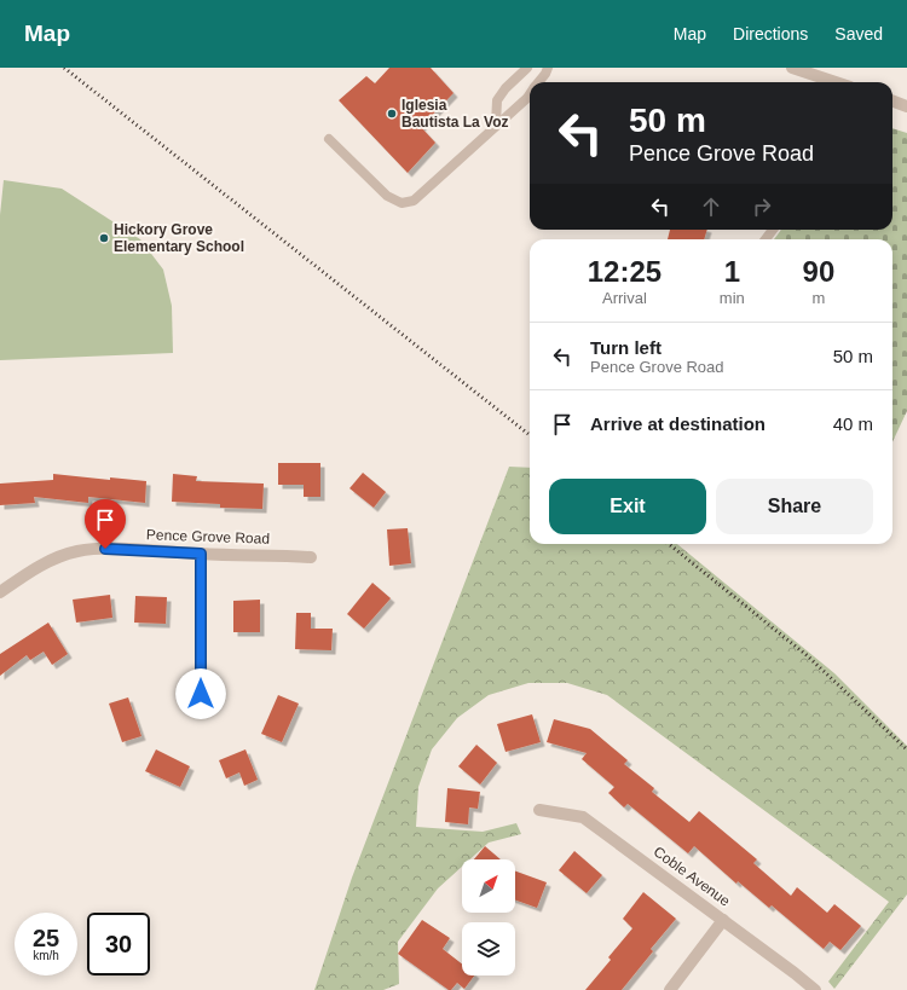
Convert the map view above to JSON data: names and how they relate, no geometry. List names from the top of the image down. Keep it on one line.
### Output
{"streets":{"street":["Pence Grove Road","Coble Avenue"]},"places":["Iglesia Bautista La Voz","Hickory Grove Elementary School"],"north":"top right","page":{"header":"Map","nav":["Map","Directions","Saved"],"turn":["50 m","Pence Grove Road"],"eta":["12:25","Arrival","1","min","90","m"],"list":[{"name":"Turn left","note":"Pence Grove Road","value":"50 m"},{"name":"Arrive at destination","value":"40 m"}],"buttons":["Exit","Share"],"speed":"25 km/h","limit":"30"}}
